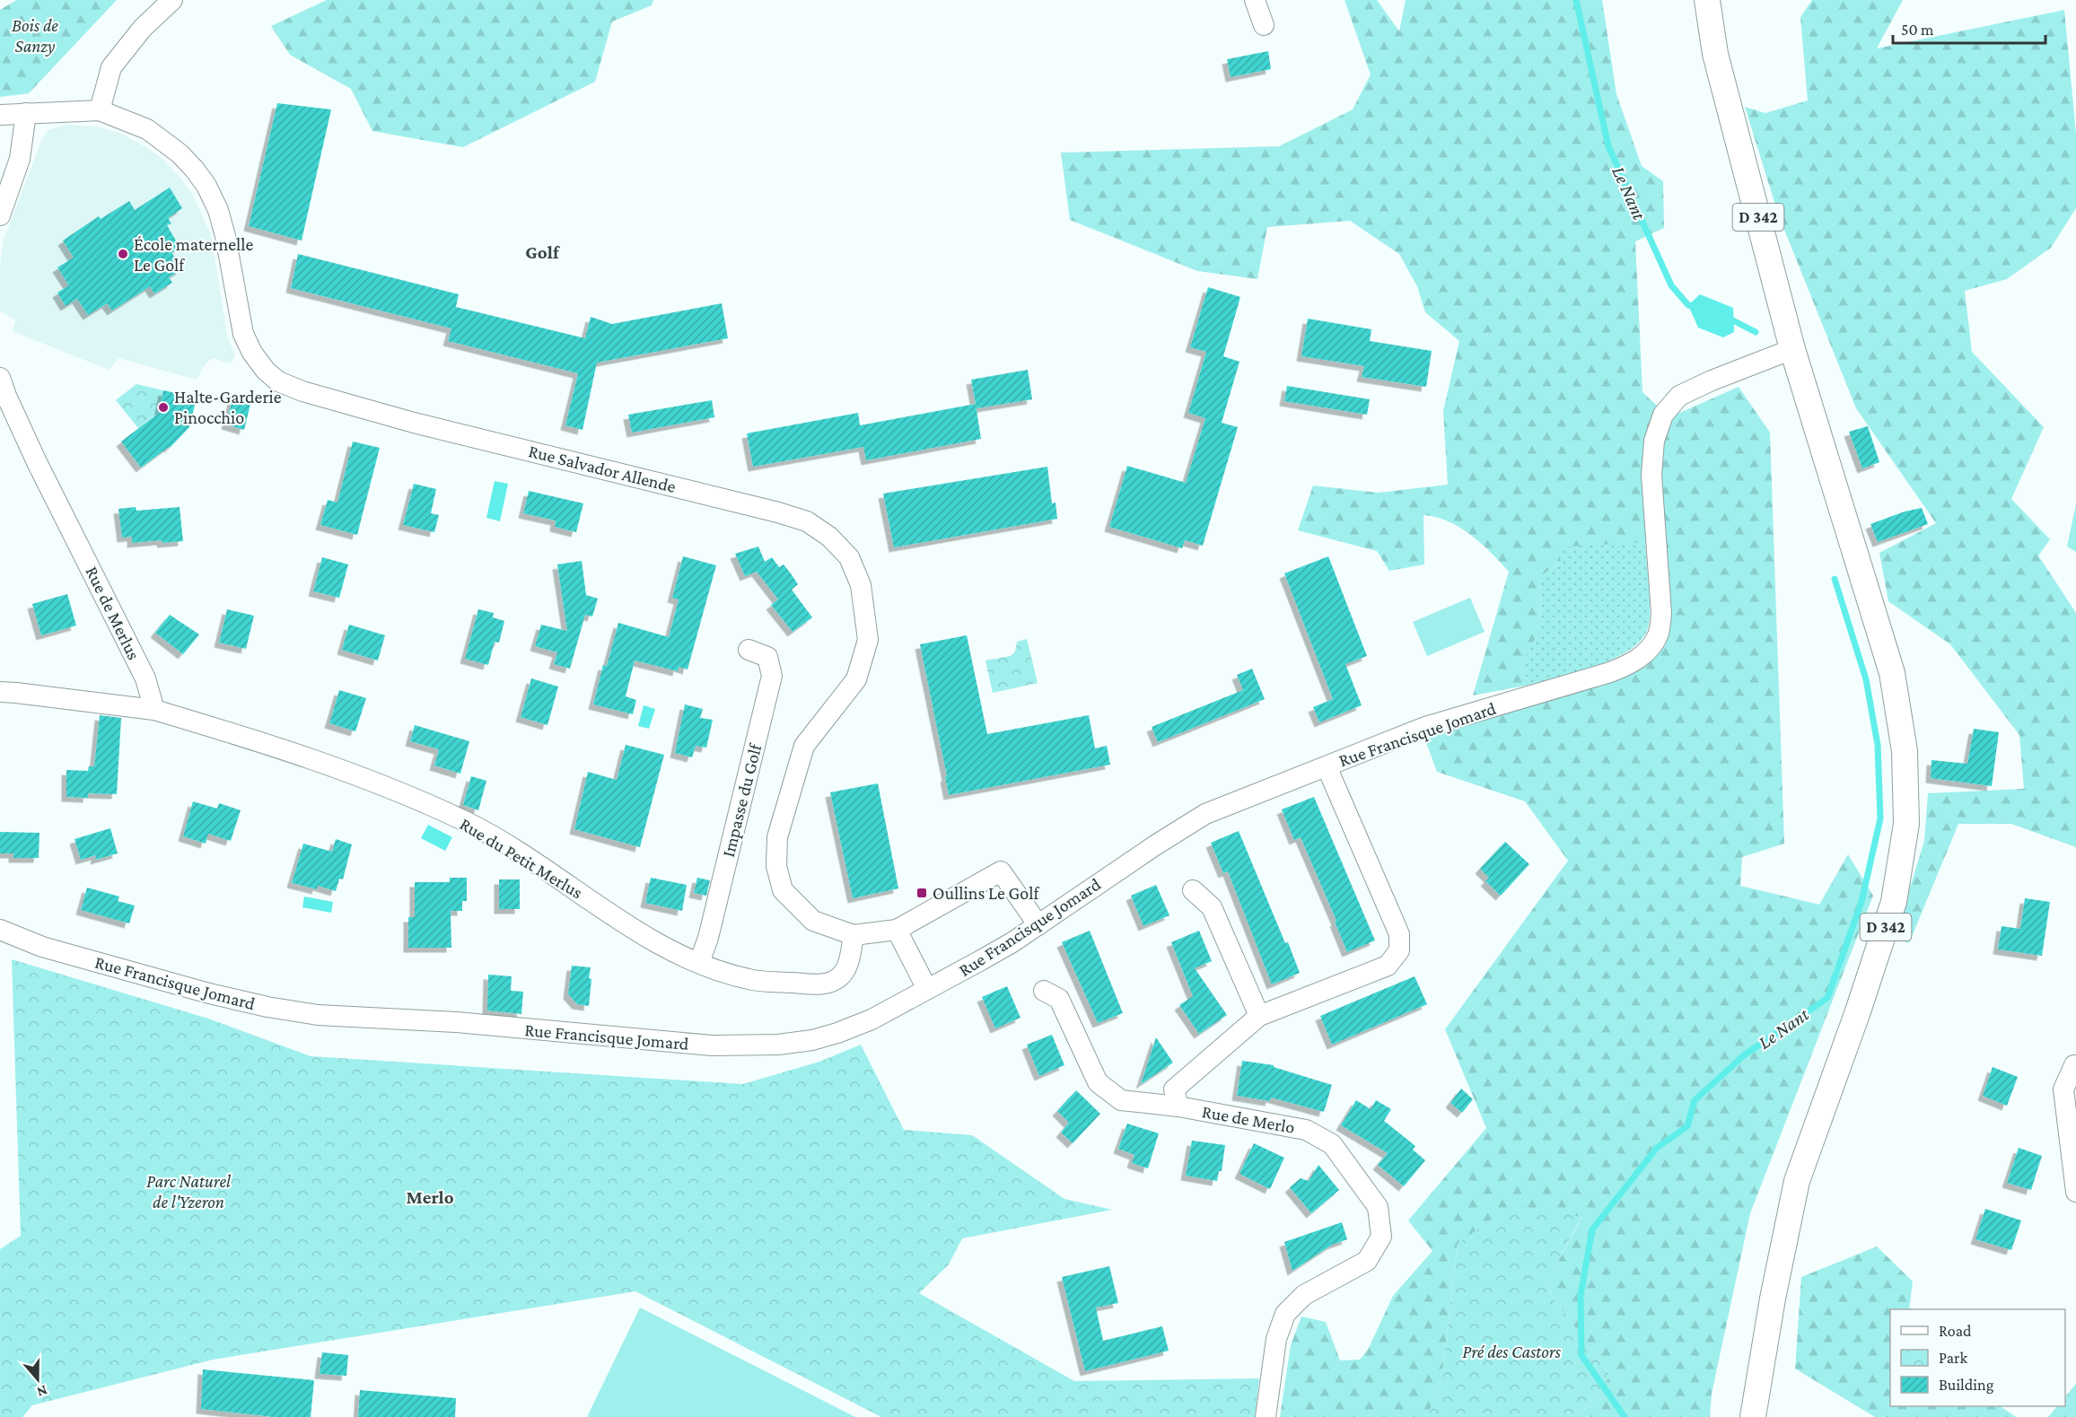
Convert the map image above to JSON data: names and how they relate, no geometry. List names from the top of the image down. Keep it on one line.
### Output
{"streets":{"main road":["D 342"],"street":["Rue Salvador Allende","Rue de Merlus","Rue Francisque Jomard","Impasse du Golf","Rue du Petit Merlus","Rue de Merlo"]},"crossings":[["D 342","Rue Francisque Jomard"],["Rue Salvador Allende","Rue Francisque Jomard"],["Rue Salvador Allende","Rue du Petit Merlus"],["Rue de Merlus","Rue du Petit Merlus"],["Rue Francisque Jomard","Rue de Merlo"],["Impasse du Golf","Rue du Petit Merlus"]],"districts":["Golf","Merlo"],"water":["Le Nant"],"parks":["Bois de Sanzy","Parc Naturel de l'Yzeron","Pré des Castors"],"places":{"other":["École maternelle Le Golf","Halte-Garderie Pinocchio"],"transit":["Oullins Le Golf"]},"legend":["Road","Park","Building"],"scale_bar":"50 m","north":"bottom"}
